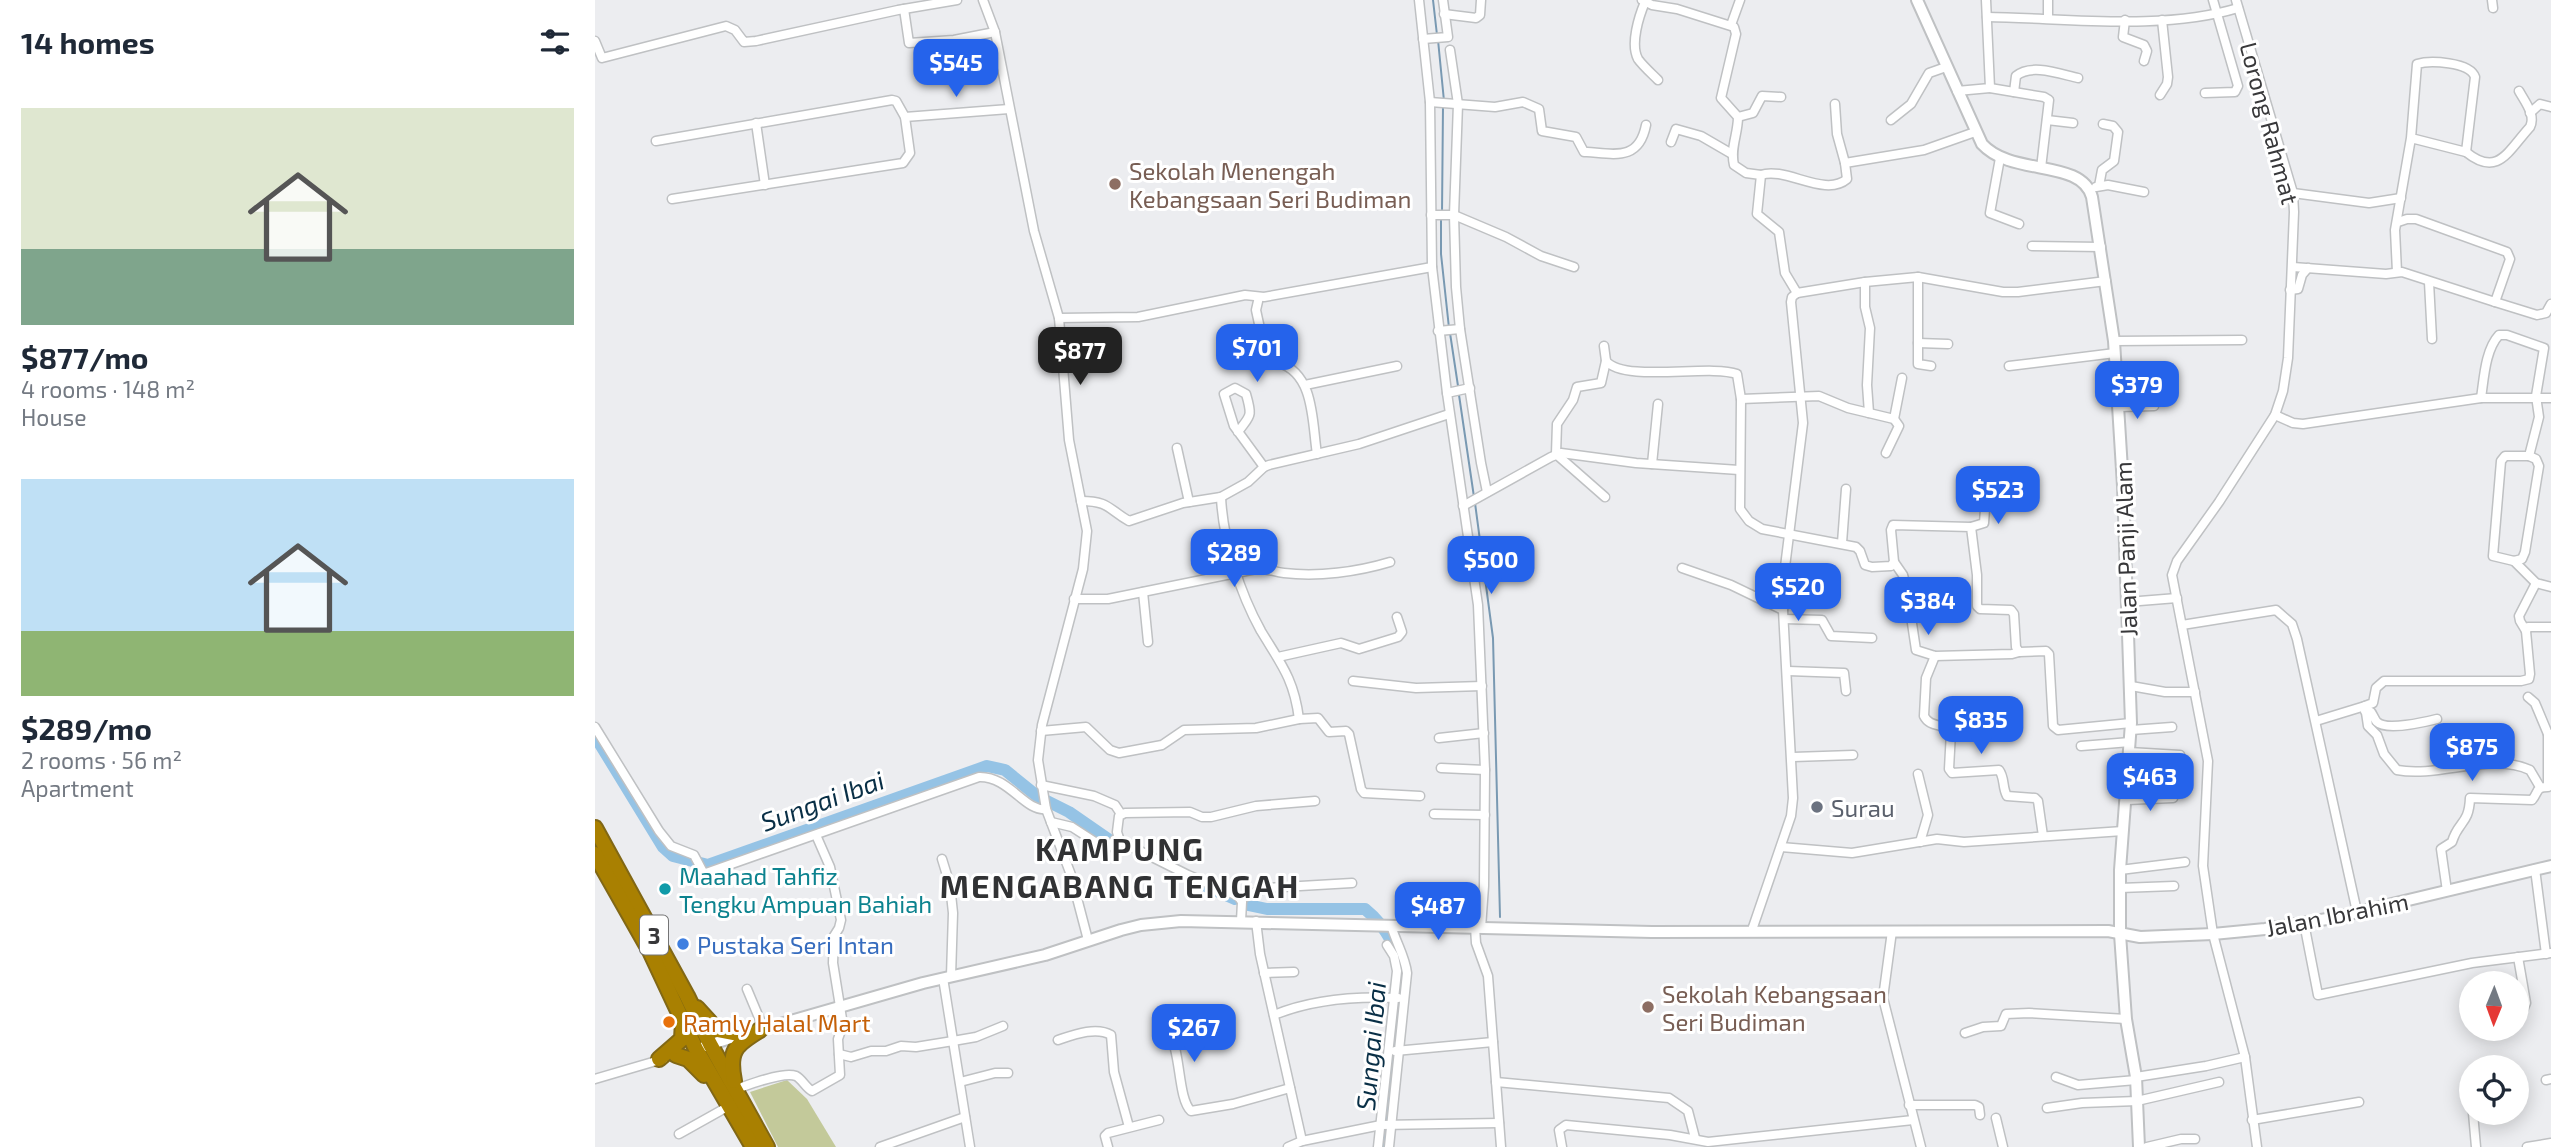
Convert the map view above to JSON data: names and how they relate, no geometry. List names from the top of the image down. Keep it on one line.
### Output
{"streets":{"highway":["3"],"main road":["Jalan Panji Alam","Jalan Ibrahim"],"street":["Lorong Rahmat"]},"crossings":[["Lorong Rahmat","Jalan Ibrahim"],["Jalan Panji Alam","Jalan Ibrahim"],["Jalan Ibrahim","3"]],"districts":["KAMPUNG MENGABANG TENGAH"],"water":["Sungai Ibai"],"places":["Sekolah Menengah Kebangsaan Seri Budiman","Surau","Maahad Tahfiz Tengku Ampuan Bahiah","Pustaka Seri Intan","Sekolah Kebangsaan Seri Budiman","Ramly Halal Mart"],"north":"bottom","page":{"heading":"14 homes","price":["$545","$701","$877","$379","$523","$289","$500","$520","$384","$835","$875","$463","$487","$267"],"list":[{"name":"$877/mo","note":"4 rooms · 148 m² · House"},{"name":"$289/mo","note":"2 rooms · 56 m² · Apartment"}]}}
